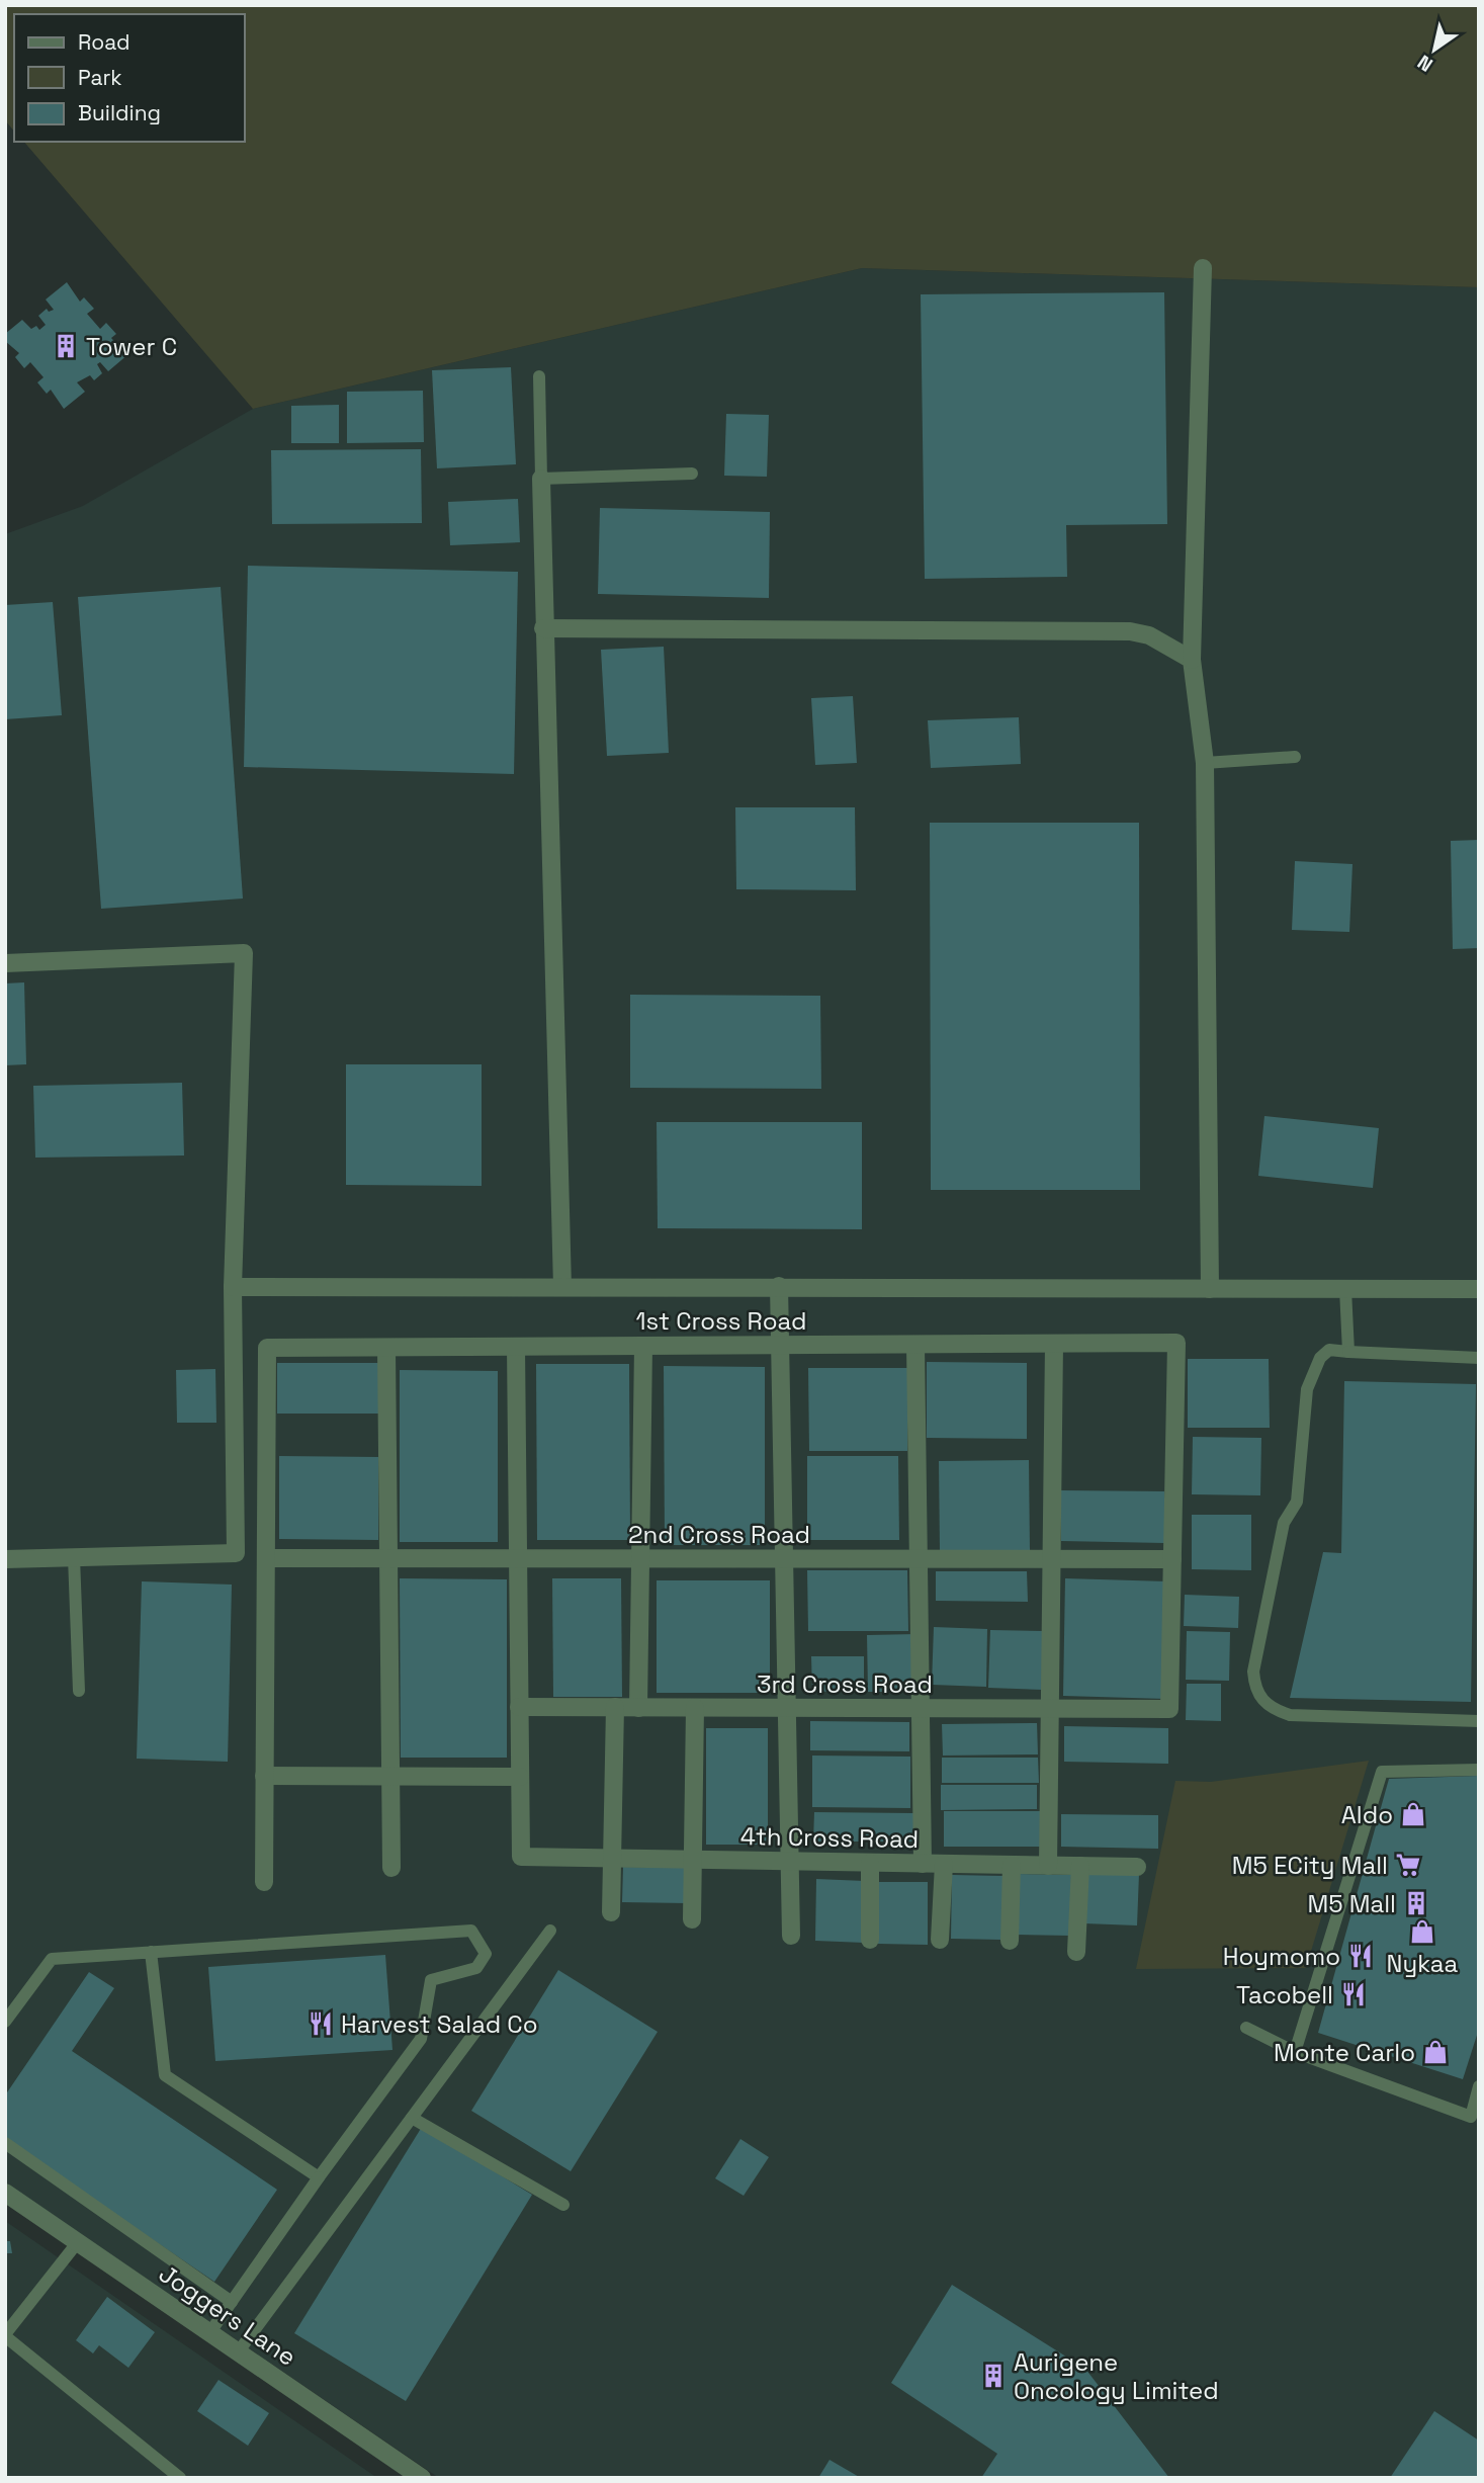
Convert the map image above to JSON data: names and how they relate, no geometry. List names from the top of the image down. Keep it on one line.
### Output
{"streets":{"street":["1st Cross Road","2nd Cross Road","3rd Cross Road","4th Cross Road","Joggers Lane"]},"crossings":[["1st Cross Road","2nd Cross Road"],["1st Cross Road","3rd Cross Road"],["2nd Cross Road","3rd Cross Road"]],"places":{"building":["Tower C","M5 Mall","Aurigene Oncology Limited"],"shop":["Aldo","Nykaa","Monte Carlo"],"supermarket":["M5 ECity Mall"],"restaurant":["Hoymomo","Tacobell","Harvest Salad Co"]},"legend":["Road","Park","Building"],"north":"bottom left"}
